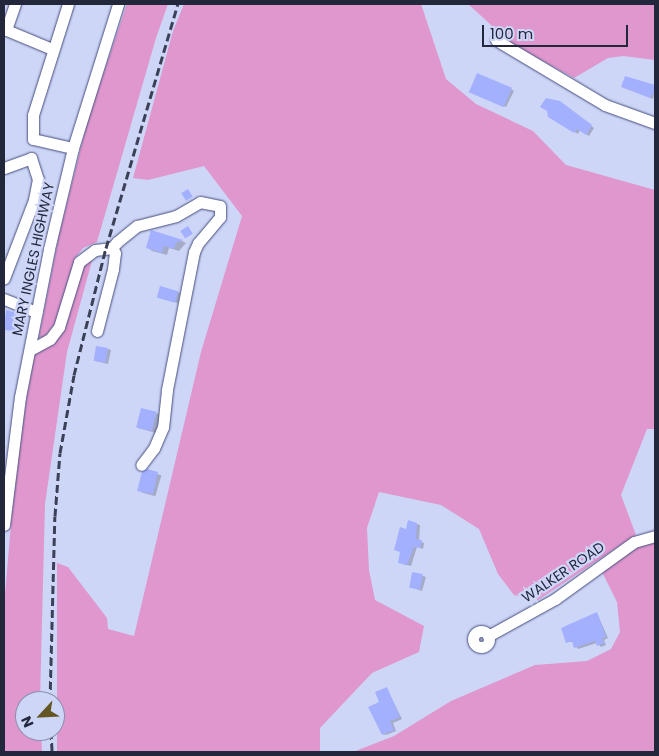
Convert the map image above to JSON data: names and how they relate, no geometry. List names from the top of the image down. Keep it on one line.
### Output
{"streets":{"street":["MARY INGLES HIGHWAY","WALKER ROAD"]},"scale_bar":"100 m","north":"bottom left"}
